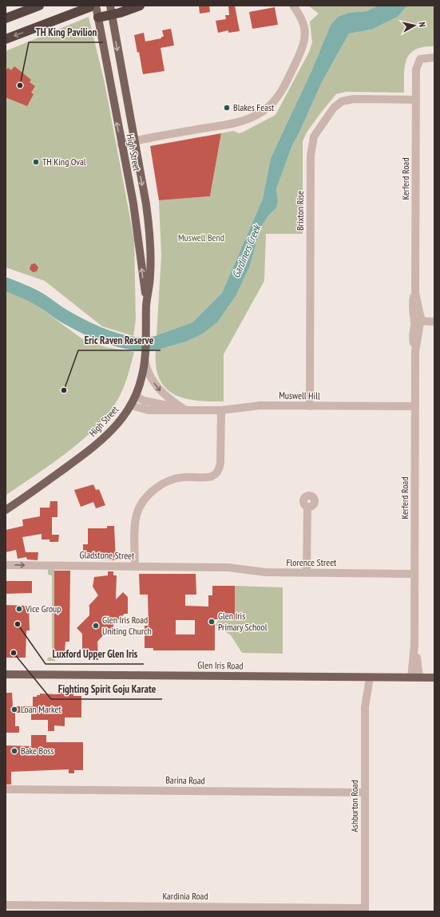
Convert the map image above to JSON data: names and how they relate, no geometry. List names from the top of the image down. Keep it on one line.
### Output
{"streets":{"main road":["High Street","Glen Iris Road"],"street":["Kerferd Road","Brixton Rise","Muswell Hill","Gladstone Street","Florence Street","Barina Road","Ashburton Road","Kardinia Road"]},"crossings":[["High Street","Muswell Hill"],["Kerferd Road","Brixton Rise"],["Kerferd Road","Muswell Hill"],["Kerferd Road","Florence Street"],["Kerferd Road","Glen Iris Road"],["Brixton Rise","Muswell Hill"],["Gladstone Street","Florence Street"],["Glen Iris Road","Ashburton Road"],["Barina Road","Ashburton Road"],["Ashburton Road","Kardinia Road"]],"one_way":["Gladstone Street"],"water":["Gardiners Creek"],"parks":["Muswell Bend"],"places":["TH King Pavilion","Blakes Feast","TH King Oval","Eric Raven Reserve","Vice Group","Glen Iris Primary School","Luxford Upper Glen Iris","Glen Iris Road Uniting Church","Fighting Spirit Goju Karate","Loan Market","Bake Boss"],"north":"right"}
